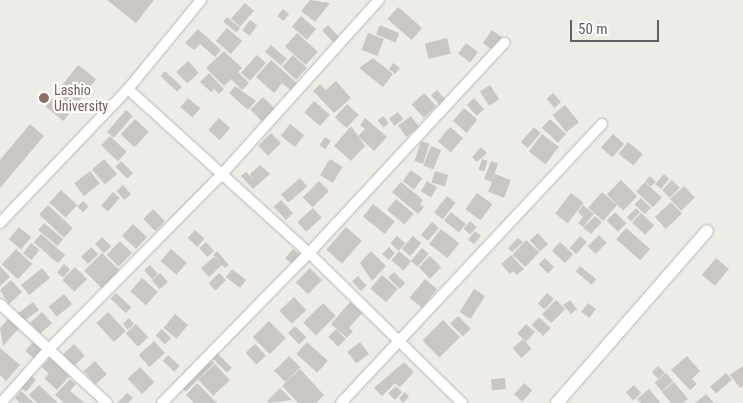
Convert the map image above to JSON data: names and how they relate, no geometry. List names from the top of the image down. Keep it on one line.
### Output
{"places":["Lashio University"],"scale_bar":"50 m"}
